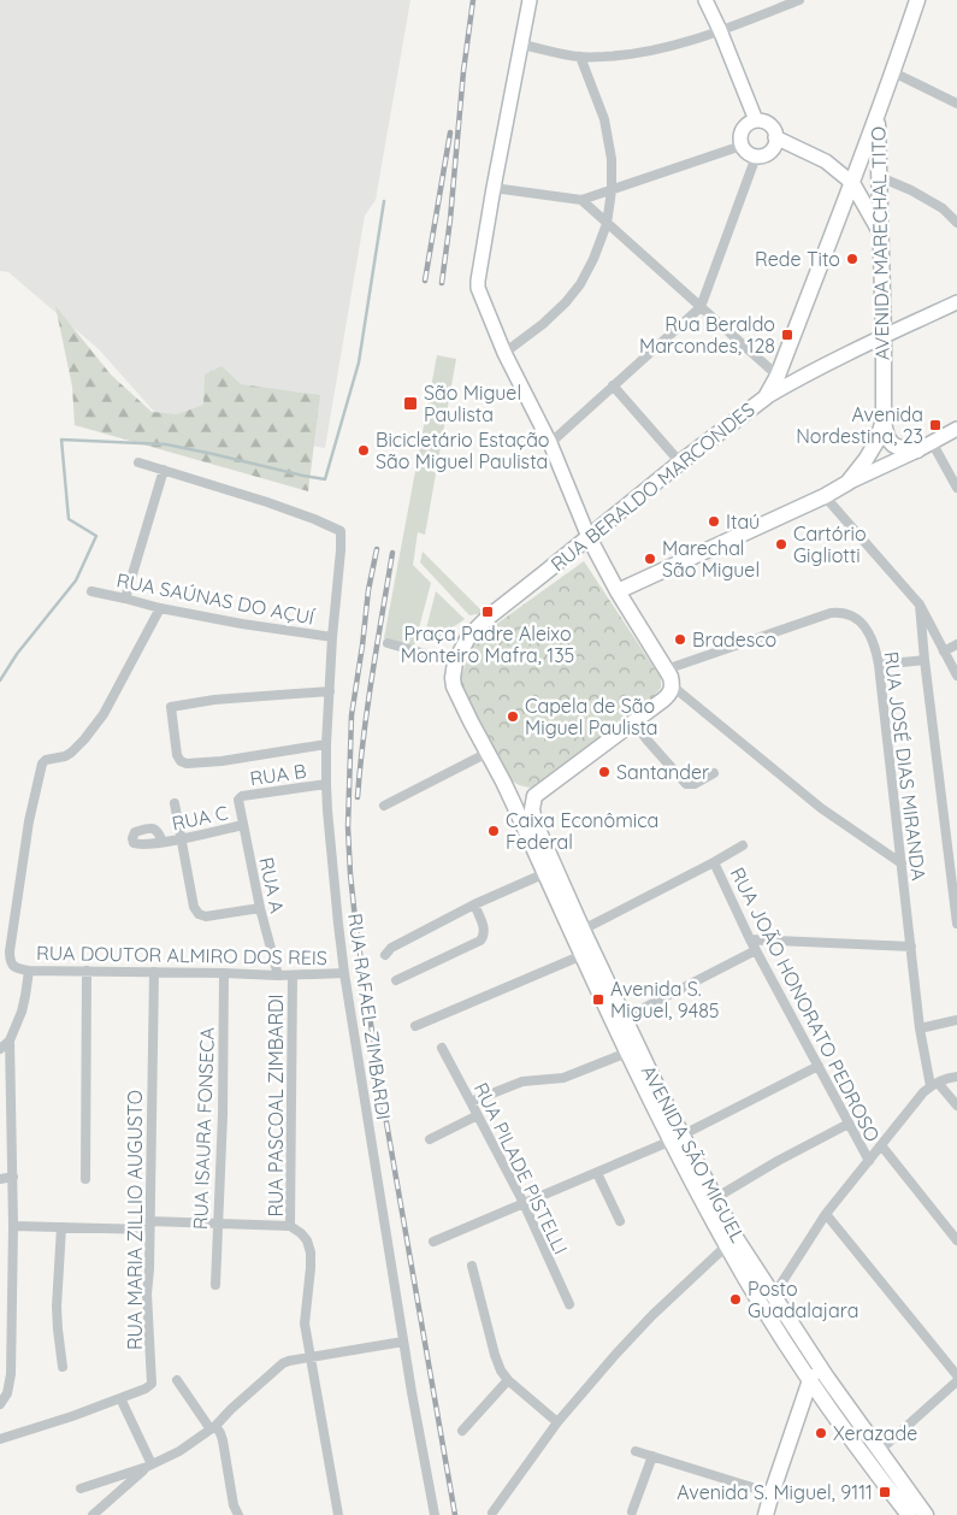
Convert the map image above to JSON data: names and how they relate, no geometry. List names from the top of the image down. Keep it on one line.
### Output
{"streets":{"main road":["AVENIDA MARECHAL TITO","RUA BERALDO MARCONDES","AVENIDA SÃO MIGUEL"],"street":["RUA SAÚNAS DO AÇUÍ","RUA JOSÉ DIAS MIRANDA","RUA B","RUA C","RUA A","RUA DOUTOR ALMIRO DOS REIS","RUA JOÃO HONORATO PEDROSO","RUA RAFAEL ZIMBARDI","RUA PASCOAL ZIMBARDI","RUA ISAURA FONSECA","RUA PILADE PISTELLI","RUA MARIA ZILLIO AUGUSTO"]},"crossings":[["AVENIDA MARECHAL TITO","RUA BERALDO MARCONDES"],["RUA BERALDO MARCONDES","AVENIDA SÃO MIGUEL"],["RUA SAÚNAS DO AÇUÍ","RUA RAFAEL ZIMBARDI"],["RUA B","RUA A"],["RUA B","RUA RAFAEL ZIMBARDI"],["RUA C","RUA A"],["RUA A","RUA DOUTOR ALMIRO DOS REIS"],["RUA DOUTOR ALMIRO DOS REIS","RUA RAFAEL ZIMBARDI"],["RUA DOUTOR ALMIRO DOS REIS","RUA PASCOAL ZIMBARDI"],["RUA DOUTOR ALMIRO DOS REIS","RUA ISAURA FONSECA"],["RUA DOUTOR ALMIRO DOS REIS","RUA MARIA ZILLIO AUGUSTO"]],"places":{"other":["Rede Tito","Bicicletário Estação São Miguel Paulista","Itaú","Cartório Gigliotti","Marechal São Miguel","Bradesco","Capela de São Miguel Paulista","Santander","Caixa Econômica Federal","Posto Guadalajara","Xerazade"],"transit":["Rua Beraldo Marcondes, 128","São Miguel Paulista","Avenida Nordestina, 23","Praça Padre Aleixo Monteiro Mafra, 135","Avenida S. Miguel, 9485","Avenida S. Miguel, 9111"]}}
